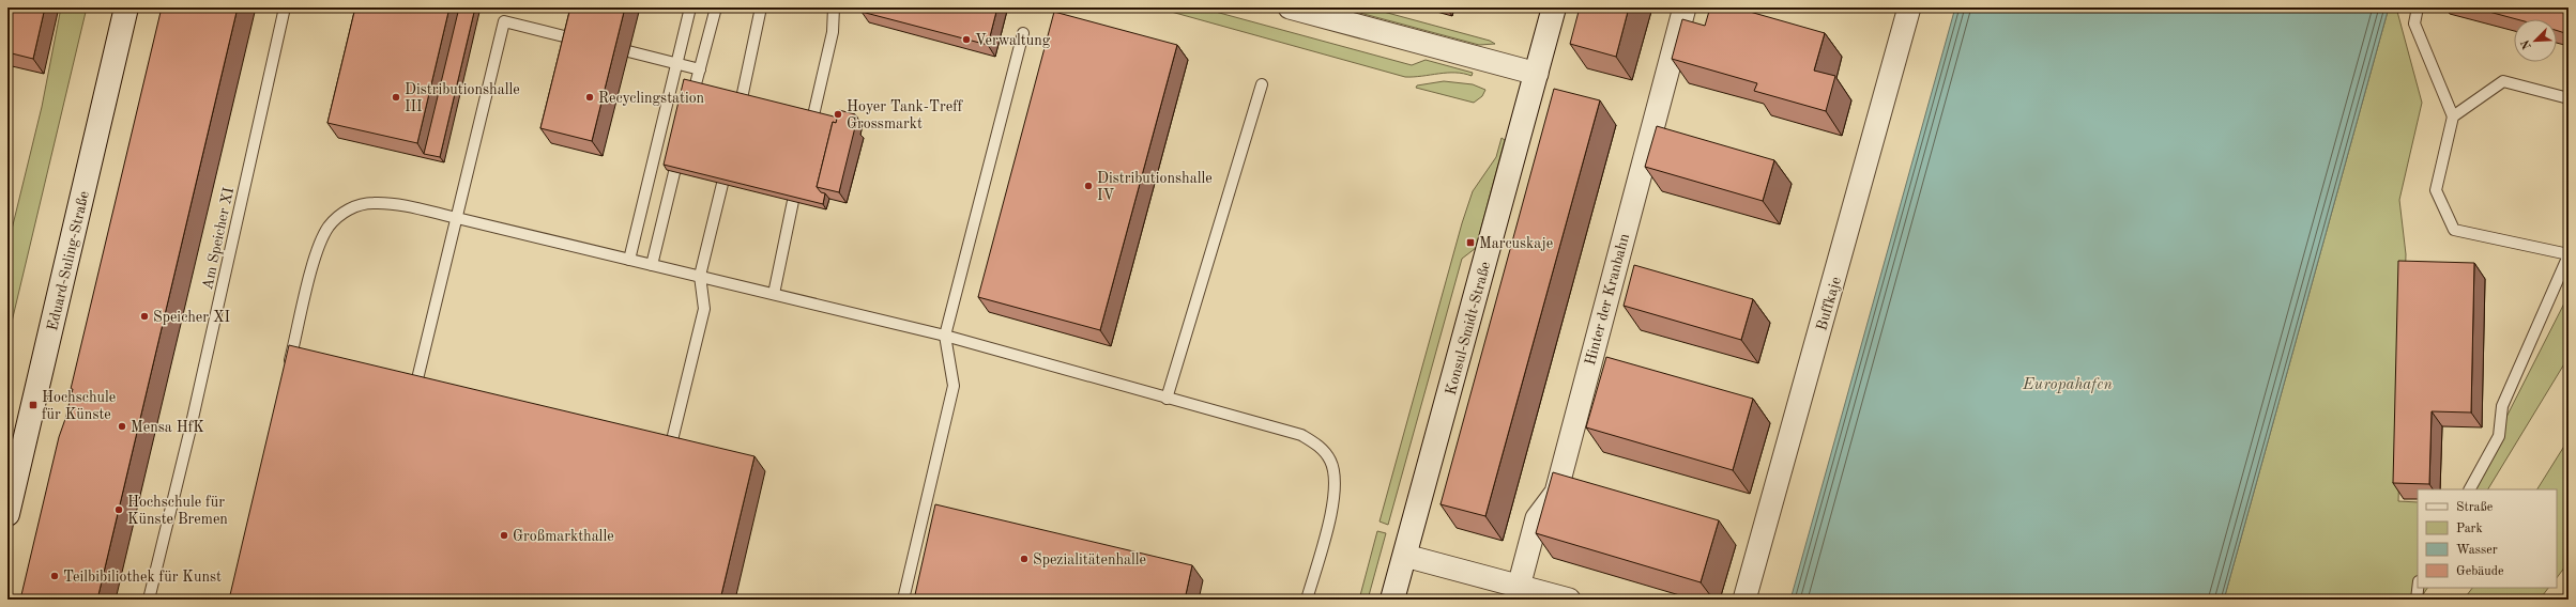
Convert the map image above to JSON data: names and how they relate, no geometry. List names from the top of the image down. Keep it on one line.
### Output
{"streets":{"street":["Eduard-Suling-Straße","Hinter der Kranbahn","Buffkaje","Konsul-Smidt-Straße"],"lane":["Am Speicher XI"]},"water":["Europahafen"],"places":{"other":["Verwaltung","Distributionshalle III","Recyclingstation","Hoyer Tank-Treff Grossmarkt","Distributionshalle IV","Speicher XI","Mensa HfK","Hochschule für Künste Bremen","Großmarkthalle","Spezialitätenhalle","Teilbibiliothek für Kunst"],"transit":["Marcuskaje","Hochschule für Künste"]},"legend":["Straße","Park","Wasser","Gebäude"],"north":"bottom left"}
